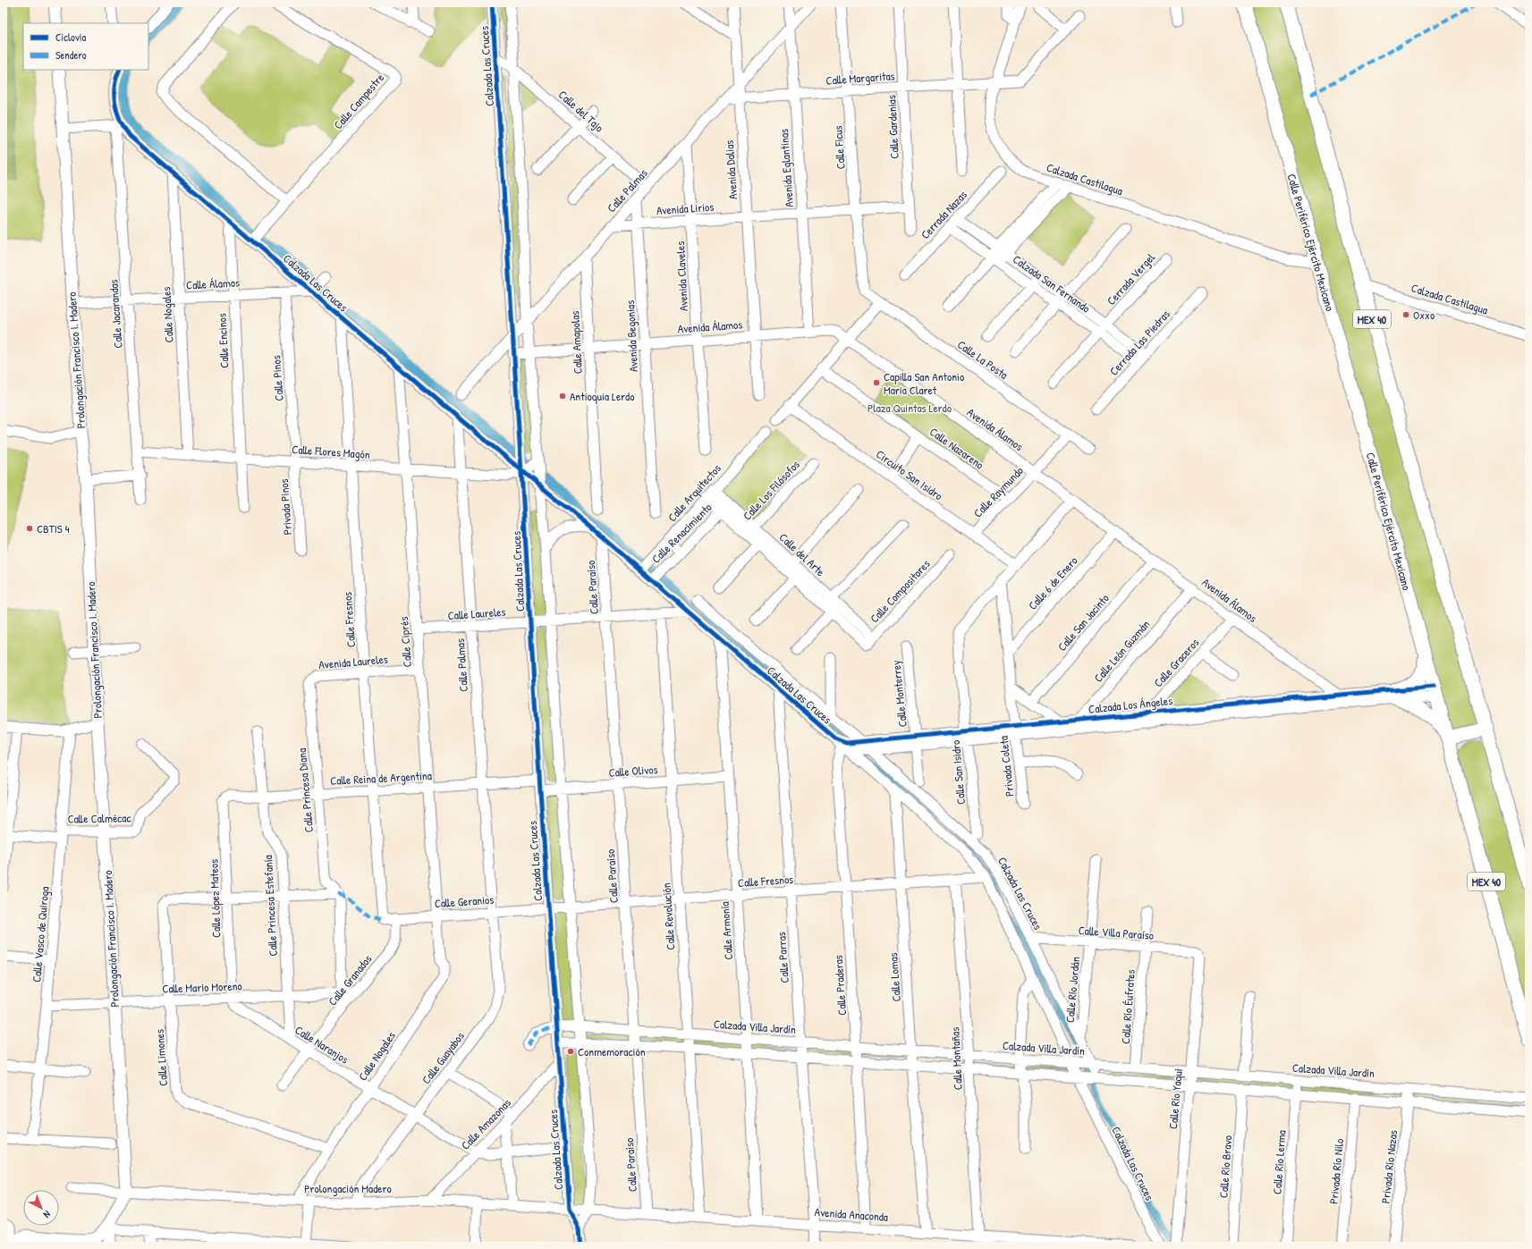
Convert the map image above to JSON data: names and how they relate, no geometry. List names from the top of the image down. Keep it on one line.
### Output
{"streets":{"highway":["Calle Periférico Ejército Mexicano","MEX 40"],"main road":["Prolongación Francisco I. Madero"],"street":["Calzada Las Cruces","Calle Margaritas","Calle Campestre","Calle del Tajo","Calle Gardenias","Calle Ficus","Avenida Eglantinas","Avenida Dalias","Calzada Castilagua","Calle Palmas","Avenida Lirios","Cerrada Nazas","Avenida Claveles","Cerrada Vergel","Calle Álamos","Calzada San Fernando","Calle Jacarandas","Calle Nogales","Avenida Álamos","Avenida Begonias","Calle Encinos","Calle Amapolas","Cerrada Las Piedras","Calle La Posta","Calle Pinos","Calle Nazareno","Calle Flores Magón","Circuito San Isidro","Calle Los Filósofos","Calle Raymundo","Calle Arquitectos","Privada Pinos","Calle Renacimiento","Calle del Arte","Calle 6 de Enero","Calle Paraíso","Calle Compositores","Calle Laureles","Calle Fresnos","Calle San Jacinto","Calle Ciprés","Calle León Guzmán","Avenida Laureles","Calle Graceros","Calle Monterrey","Calzada Los Ángeles","Privada Coleta","Calle Olivos","Calle San Isidro","Calle Reina de Argentina","Calle Princesa Diana","Calle Calmécac","Calle López Mateos","Calle Geranios","Calle Princesa Estefanía","Calle Revolución","Calle Armonía","Calle Villa Paraíso","Calle Vasco de Quiroga","Calle Parras","Calle Lomas","Calle Granados","Calle Praderas","Calle Mario Moreno","Calle Río Jordán","Calle Río Éufrates","Calzada Villa Jardín","Calle Naranjos","Calle Limones","Calle Guayabos","Calle Montañas","Calle Río Yaqui","Calle Amazonas","Calle Río Lerma","Calle Río Bravo","Privada Río Nazas","Privada Río Nilo","Prolongación Madero","Avenida Anaconda"]},"crossings":[["Calzada Las Cruces","Calle Campestre"],["Calzada Las Cruces","Calle del Tajo"],["Calzada Las Cruces","Calle Palmas"],["Calzada Las Cruces","Calle Álamos"],["Calzada Las Cruces","Calle Jacarandas"],["Calzada Las Cruces","Calle Nogales"],["Calzada Las Cruces","Avenida Álamos"],["Calzada Las Cruces","Calle Encinos"],["Calzada Las Cruces","Calle Flores Magón"],["Calzada Las Cruces","Calle Arquitectos"],["Calzada Las Cruces","Calle Renacimiento"],["Calzada Las Cruces","Calle Paraíso"],["Calzada Las Cruces","Calle Laureles"],["Calzada Las Cruces","Calle Fresnos"],["Calzada Las Cruces","Calle Ciprés"],["Calzada Las Cruces","Calzada Los Ángeles"],["Calzada Las Cruces","Calle Olivos"],["Calzada Las Cruces","Calle Reina de Argentina"],["Calzada Las Cruces","Calle Geranios"],["Calzada Las Cruces","Calle Armonía"],["Calzada Las Cruces","Calle Villa Paraíso"],["Calzada Las Cruces","Calle Parras"],["Calzada Las Cruces","Calle Lomas"],["Calzada Las Cruces","Calle Praderas"],["Calzada Las Cruces","Calle Río Jordán"],["Calzada Las Cruces","Calzada Villa Jardín"],["Calzada Las Cruces","Calle Amazonas"],["Calzada Las Cruces","Prolongación Madero"],["Calzada Las Cruces","Avenida Anaconda"],["Calle Margaritas","Calle Gardenias"],["Calle Margaritas","Calle Ficus"],["Calle Margaritas","Avenida Eglantinas"],["Calle Margaritas","Avenida Dalias"],["Calle Margaritas","Calzada Castilagua"],["Calle Margaritas","Calle Palmas"],["Calle del Tajo","Calle Palmas"],["Calle Gardenias","Avenida Lirios"],["Calle Ficus","Avenida Lirios"],["Calle Ficus","Calle La Posta"],["Avenida Eglantinas","Calle Palmas"],["Avenida Eglantinas","Avenida Lirios"],["Avenida Eglantinas","Avenida Álamos"],["Avenida Dalias","Calle Palmas"],["Avenida Dalias","Avenida Lirios"],["Avenida Dalias","Avenida Álamos"],["Calzada Castilagua","Calle Periférico Ejército Mexicano"],["Calzada Castilagua","MEX 40"],["Calle Palmas","Avenida Lirios"],["Calle Palmas","Avenida Claveles"],["Calle Palmas","Avenida Begonias"],["Calle Palmas","Calle Amapolas"],["Calle Palmas","Calle Flores Magón"],["Calle Palmas","Calle Laureles"],["Calle Palmas","Calle Reina de Argentina"],["Calle Palmas","Calle Geranios"],["Calle Palmas","Calle Guayabos"],["Avenida Lirios","Avenida Claveles"],["Avenida Lirios","Avenida Begonias"],["Cerrada Nazas","Calzada San Fernando"],["Calle Periférico Ejército Mexicano","Calzada Los Ángeles"],["Avenida Claveles","Avenida Álamos"],["Cerrada Vergel","Calzada San Fernando"],["Calle Álamos","Calle Jacarandas"],["Calle Álamos","Calle Nogales"],["Calle Álamos","Calle Encinos"],["Calle Álamos","Prolongación Francisco I. Madero"],["Calle Álamos","Calle Pinos"],["Calzada San Fernando","Cerrada Las Piedras"],["Calle Jacarandas","Calle Flores Magón"],["Calle Nogales","Calle Flores Magón"],["Calle Nogales","Calle Ciprés"],["Calle Nogales","Calle Geranios"],["Calle Nogales","Calle Naranjos"],["Calle Nogales","Calle Limones"],["Calle Nogales","Prolongación Madero"],["Avenida Álamos","Avenida Begonias"],["Avenida Álamos","Calle Amapolas"],["Avenida Álamos","Calle Raymundo"],["Avenida Álamos","Calle 6 de Enero"],["Avenida Álamos","Calle San Jacinto"],["Avenida Álamos","Calle León Guzmán"],["Avenida Álamos","Calle Graceros"],["Avenida Álamos","Calzada Los Ángeles"],["Calle Encinos","Calle Flores Magón"],["Calle La Posta","Calle Raymundo"],["Prolongación Francisco I. Madero","Calle Calmécac"],["Prolongación Francisco I. Madero","Calle Mario Moreno"],["Prolongación Francisco I. Madero","Prolongación Madero"],["Calle Pinos","Calle Flores Magón"],["Calle Pinos","Privada Pinos"],["Calle Nazareno","Calle Raymundo"],["Calle Flores Magón","Privada Pinos"],["Calle Flores Magón","Calle Fresnos"],["Calle Flores Magón","Calle Ciprés"],["Circuito San Isidro","Calle Raymundo"],["Calle Los Filósofos","Calle del Arte"],["Calle Arquitectos","Calle del Arte"],["Calle Renacimiento","Calle del Arte"],["Calle del Arte","Calle Compositores"],["Calle Paraíso","Calle Laureles"],["Calle Paraíso","Calle Fresnos"],["Calle Paraíso","Calle Olivos"],["Calle Paraíso","Calzada Villa Jardín"],["Calle Paraíso","Avenida Anaconda"],["Calle Laureles","Calle Ciprés"],["Calle Laureles","Calle Revolución"],["Calle Fresnos","Avenida Laureles"],["Calle Fresnos","Calle Reina de Argentina"],["Calle Fresnos","Calle Geranios"],["Calle Fresnos","Calle Revolución"],["Calle Fresnos","Calle Armonía"],["Calle Fresnos","Calle Parras"],["Calle Fresnos","Calle Lomas"],["Calle Fresnos","Calle Praderas"],["Calle Fresnos","Calle Montañas"],["Calle Ciprés","Avenida Laureles"],["Calle Ciprés","Calle Reina de Argentina"],["Calle Ciprés","Calle Geranios"],["Calle León Guzmán","Calzada Los Ángeles"],["Avenida Laureles","Calle Princesa Diana"],["Calle Graceros","Calzada Los Ángeles"],["Calle Monterrey","Calzada Los Ángeles"],["Calzada Los Ángeles","Privada Coleta"],["Calzada Los Ángeles","Calle San Isidro"],["Calzada Los Ángeles","Calle Praderas"],["Calle Olivos","Calle Reina de Argentina"],["Calle Olivos","Calle Revolución"],["Calle Olivos","Calle Armonía"],["Calle Reina de Argentina","Calle Princesa Diana"],["Calle Reina de Argentina","Calle López Mateos"],["Calle Reina de Argentina","Calle Princesa Estefanía"],["Calle Calmécac","Calle Vasco de Quiroga"],["Calle López Mateos","Calle Mario Moreno"],["Calle López Mateos","Calle Naranjos"],["Calle López Mateos","Calle Limones"],["Calle Geranios","Calle Granados"],["Calle Geranios","Calle Guayabos"],["Calle Princesa Estefanía","Calle Mario Moreno"],["Calle Princesa Estefanía","Calle Naranjos"],["Calle Revolución","Calzada Villa Jardín"],["Calle Revolución","Avenida Anaconda"],["Calle Armonía","Calzada Villa Jardín"],["Calle Armonía","Avenida Anaconda"],["Calle Villa Paraíso","Calle Río Jordán"],["Calle Villa Paraíso","Calle Río Éufrates"],["Calle Villa Paraíso","Calle Río Yaqui"],["Calle Vasco de Quiroga","Calle Mario Moreno"],["Calle Parras","Calzada Villa Jardín"],["Calle Parras","Avenida Anaconda"],["Calle Lomas","Calzada Villa Jardín"],["Calle Lomas","Avenida Anaconda"],["Calle Granados","Calle Mario Moreno"],["Calle Granados","Calle Naranjos"],["Calle Praderas","Calzada Villa Jardín"],["Calle Praderas","Avenida Anaconda"],["Calle Mario Moreno","Calle Naranjos"],["Calle Mario Moreno","Calle Limones"],["Calle Río Éufrates","Calzada Villa Jardín"],["Calzada Villa Jardín","Calle Montañas"],["Calzada Villa Jardín","Calle Río Yaqui"],["Calzada Villa Jardín","Calle Río Lerma"],["Calzada Villa Jardín","Privada Río Nazas"],["Calle Naranjos","Calle Guayabos"],["Calle Naranjos","Calle Amazonas"],["Calle Guayabos","Prolongación Madero"],["Calle Montañas","Avenida Anaconda"],["Calle Amazonas","Prolongación Madero"],["Prolongación Madero","Avenida Anaconda"]],"parks":["Plaza Quintas Lerdo"],"places":["Oxxo","Capilla San Antonio María Claret","Antioquia Lerdo","CBTIS 4","Conmemoración"],"legend":["Ciclovía","Sendero"],"north":"bottom right"}
